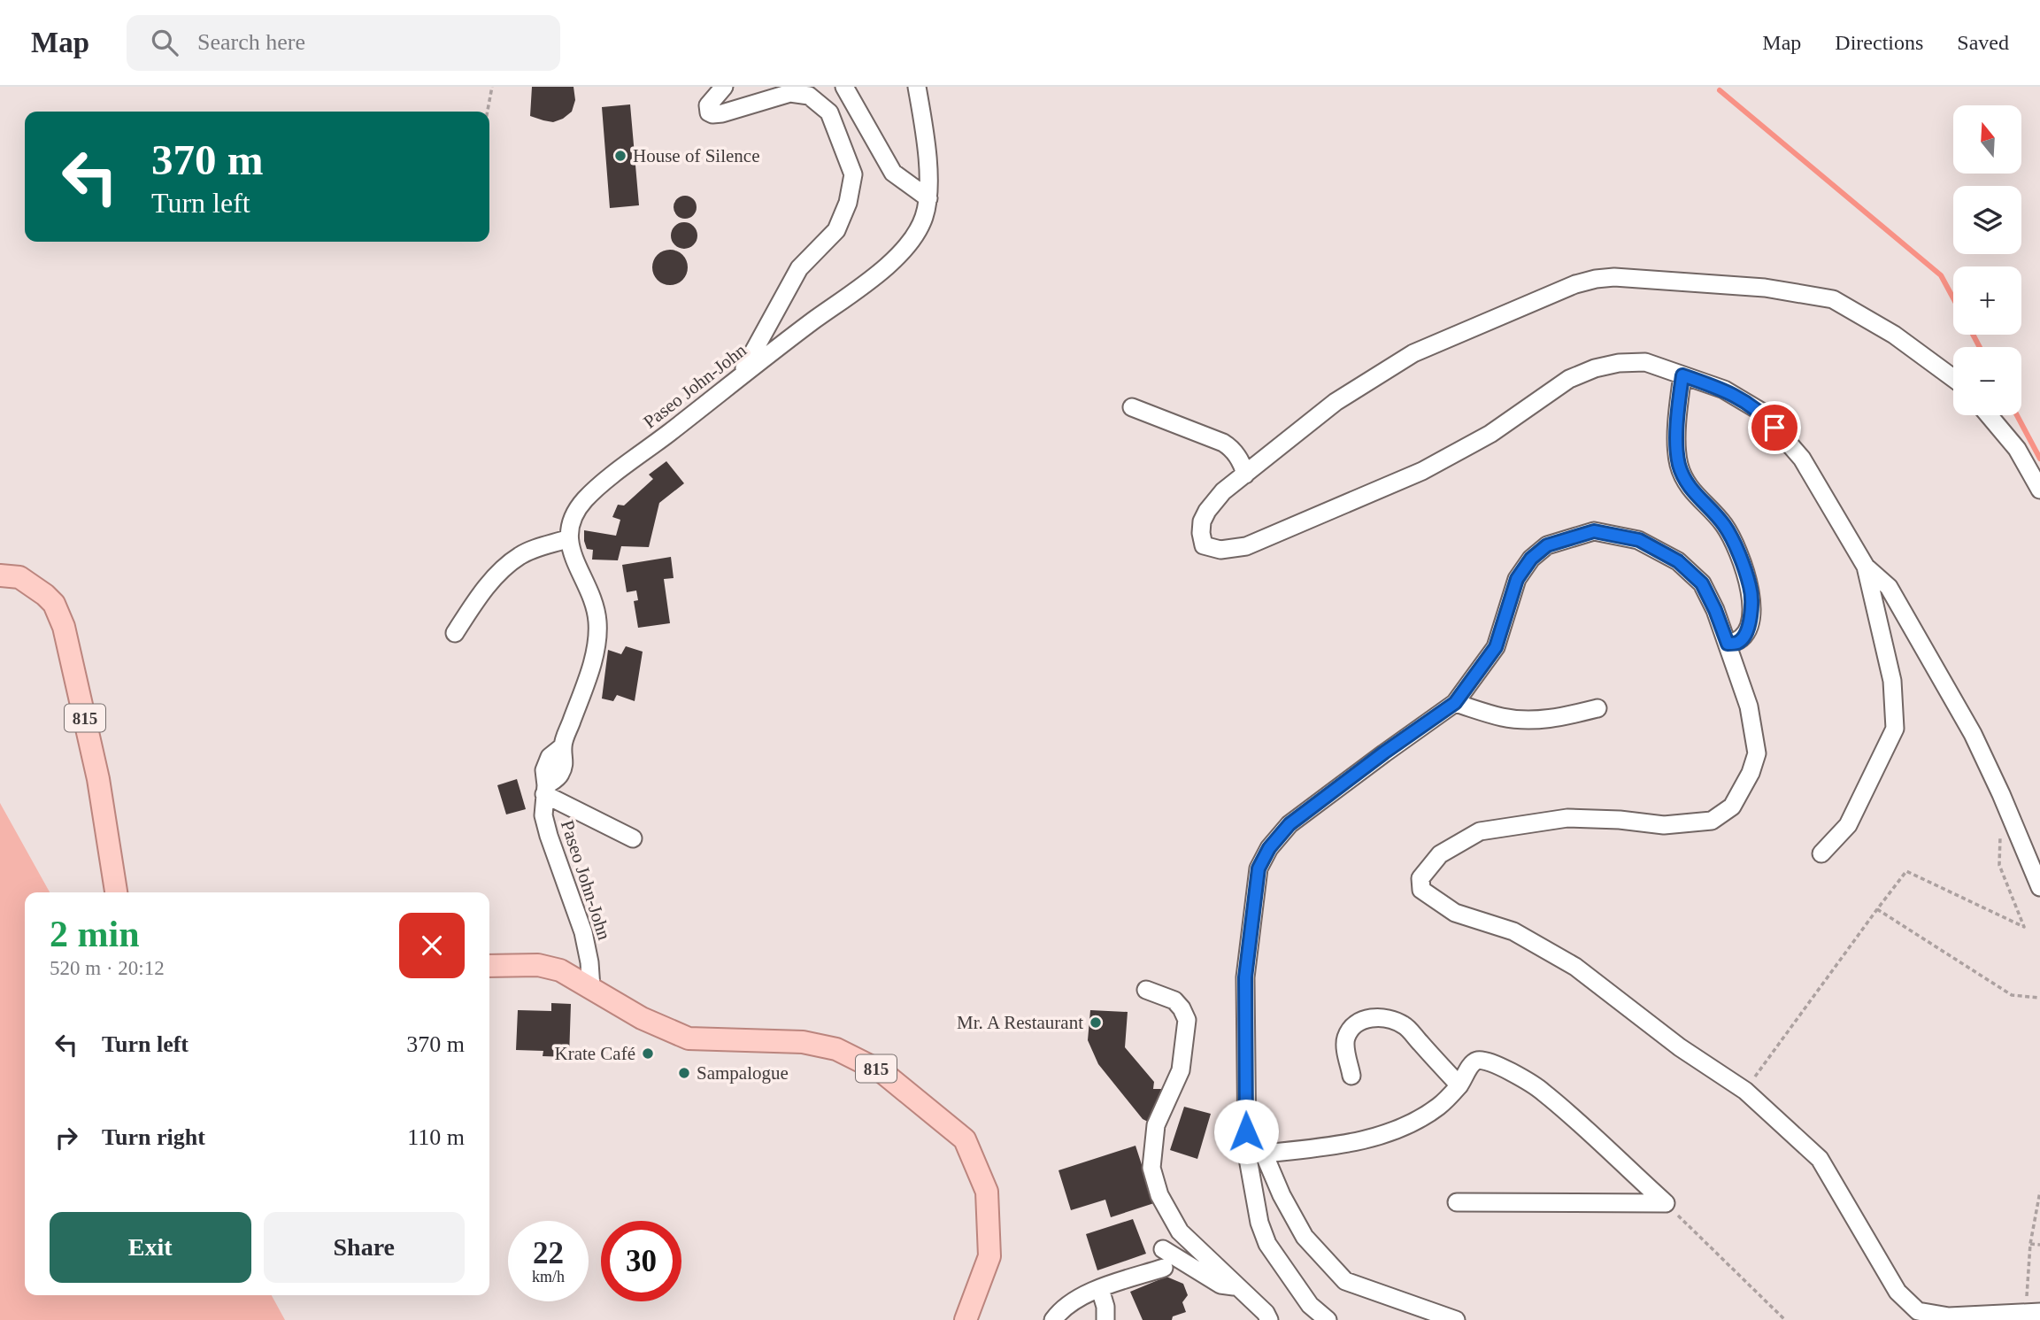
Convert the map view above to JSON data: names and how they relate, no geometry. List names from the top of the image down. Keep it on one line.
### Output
{"streets":{"main road":["815"],"street":["Paseo John-John"]},"crossings":[["Paseo John-John","815"]],"places":["House of Silence","Mr. A Restaurant","Krate Café","Sampalogue"],"north":"top","page":{"header":"Map","search":"Search here","nav":["Map","Directions","Saved"],"map_buttons":["+","−"],"turn":["370 m","Turn left"],"heading":["2 min","520 m · 20:12"],"list":[{"name":"Turn left","value":"370 m"},{"name":"Turn right","value":"110 m"}],"buttons":["Exit","Share"],"speed":"22 km/h","limit":"30"}}
